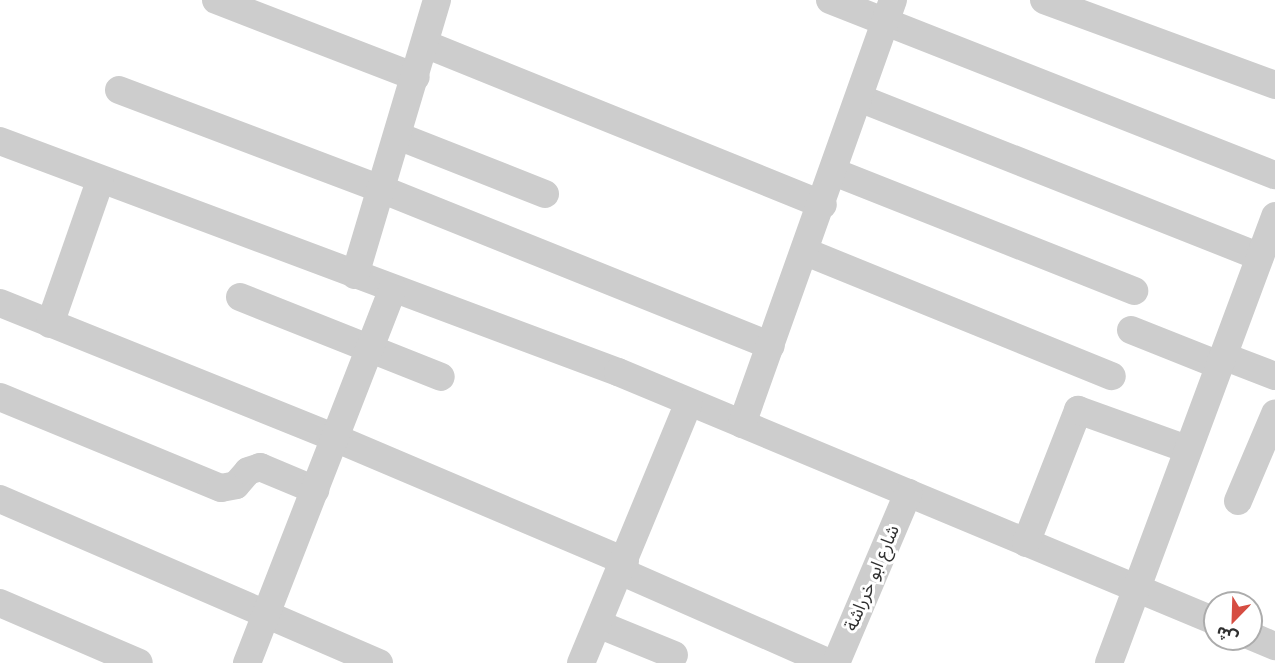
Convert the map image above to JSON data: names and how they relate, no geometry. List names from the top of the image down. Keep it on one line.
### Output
{"streets":{"street":["شارع ابو خرراشة"]},"north":"bottom left"}
